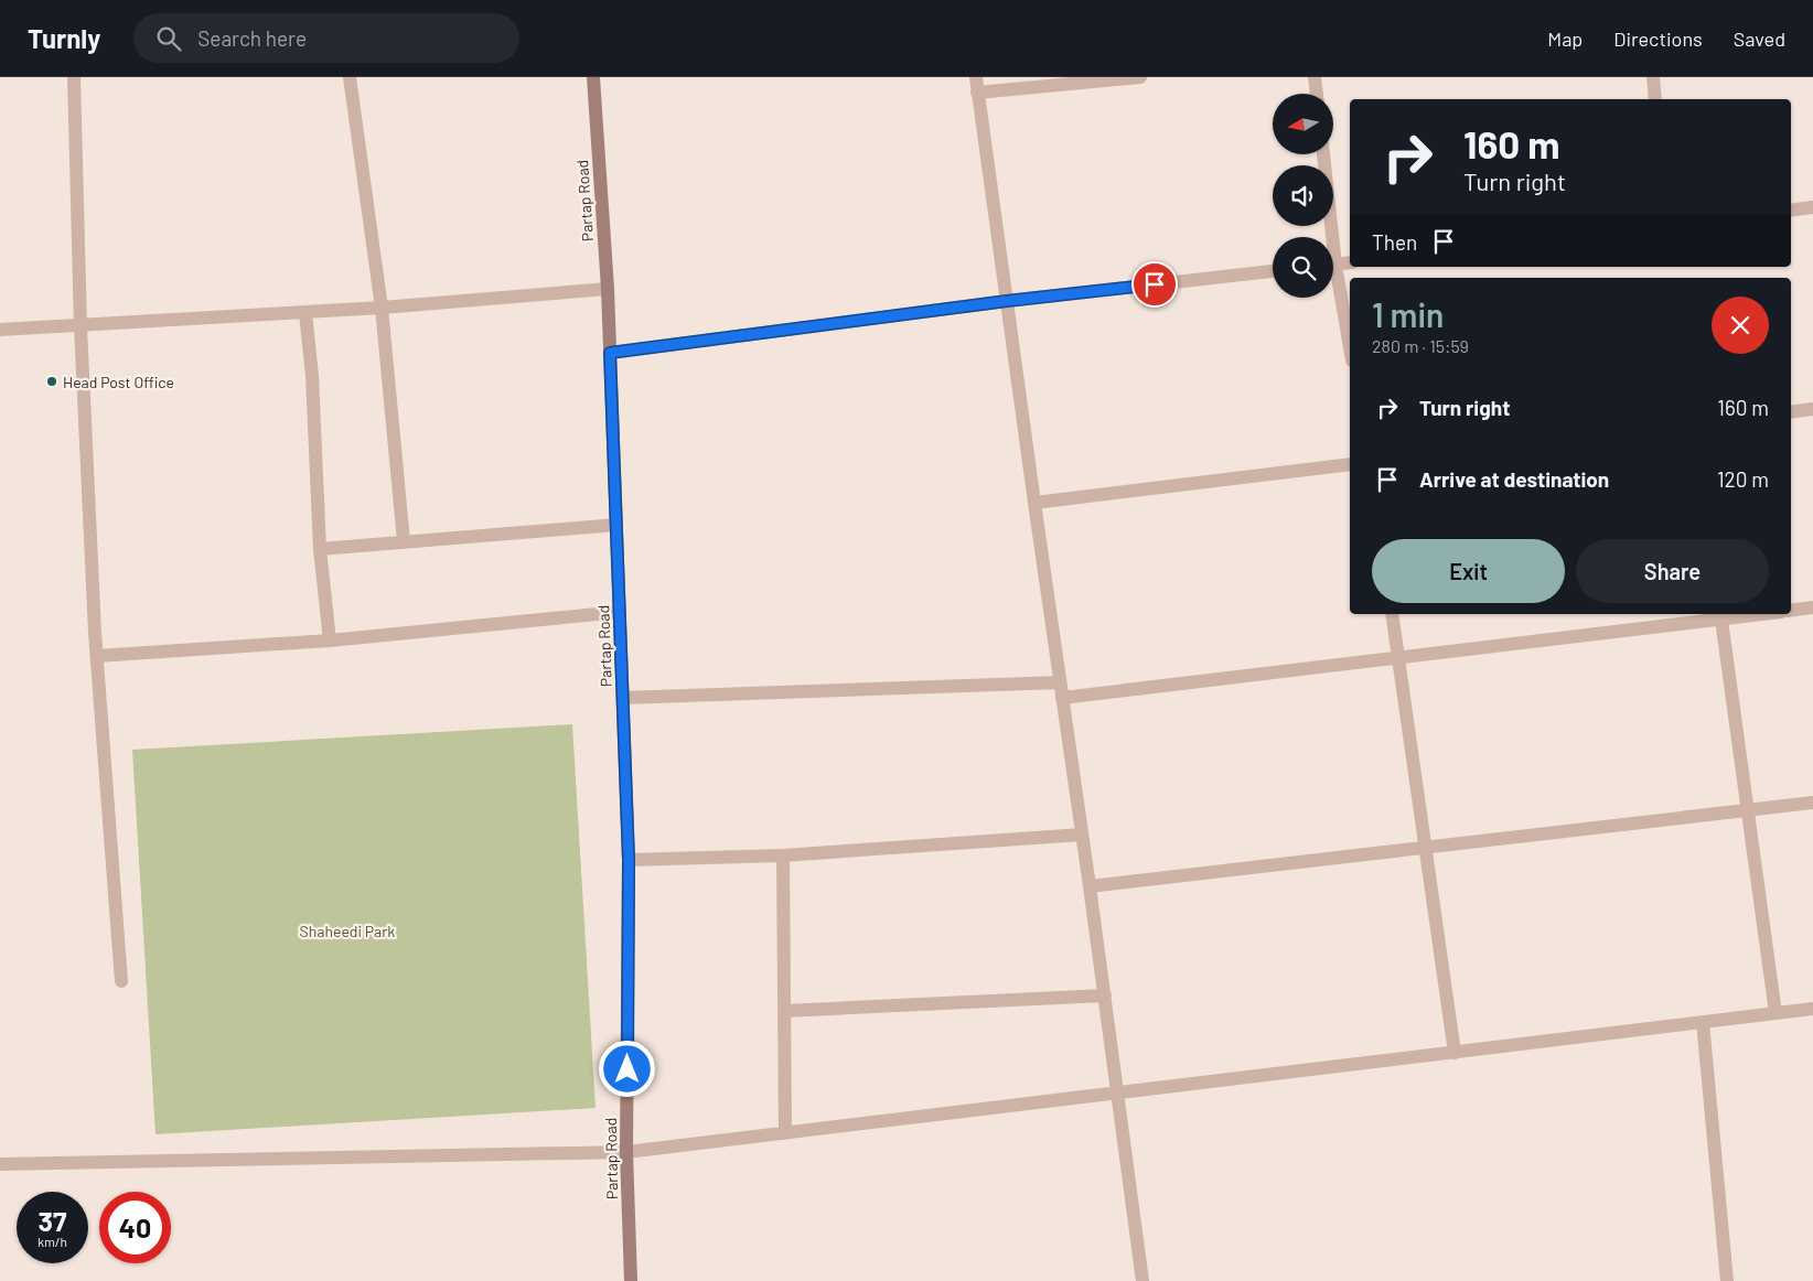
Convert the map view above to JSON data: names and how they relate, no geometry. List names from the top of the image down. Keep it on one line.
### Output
{"streets":{"street":["Partap Road"]},"parks":["Shaheedi Park"],"places":["Head Post Office"],"north":"left","page":{"header":"Turnly","search":"Search here","nav":["Map","Directions","Saved"],"turn":["160 m","Turn right"],"then":"Then","heading":["1 min","280 m · 15:59"],"list":[{"name":"Turn right","value":"160 m"},{"name":"Arrive at destination","value":"120 m"}],"buttons":["Exit","Share"],"speed":"37 km/h","limit":"40"}}
